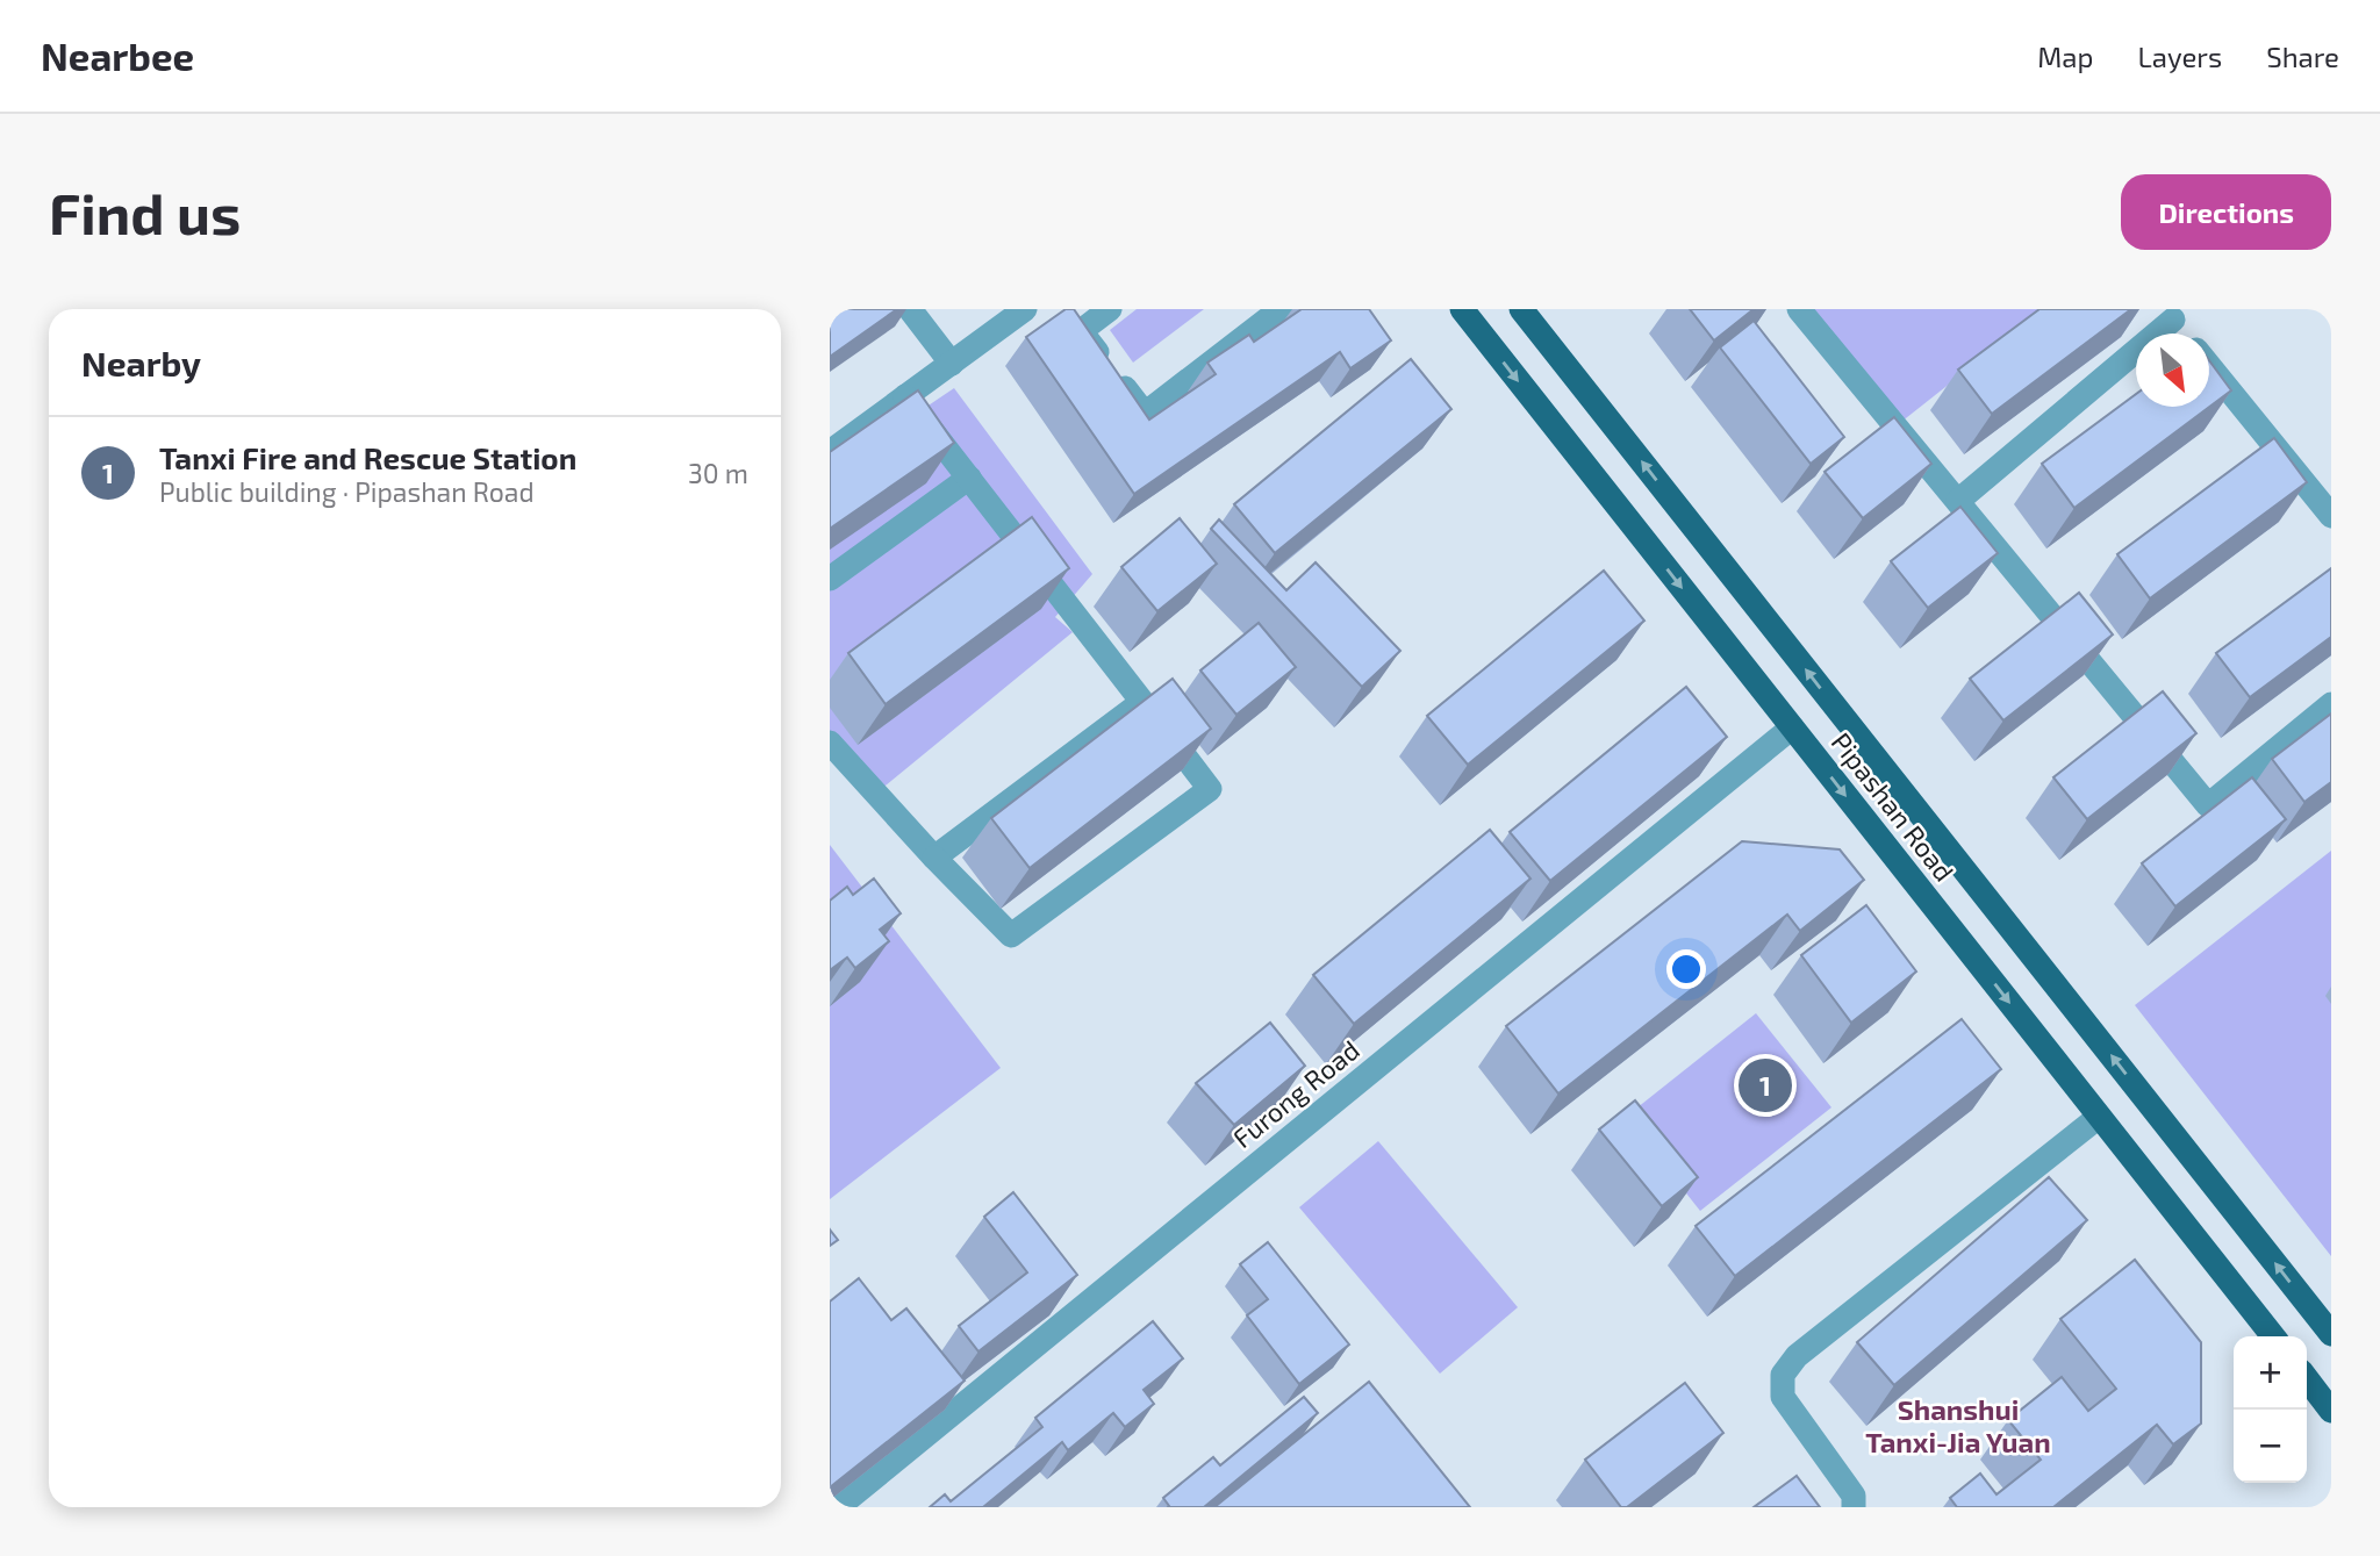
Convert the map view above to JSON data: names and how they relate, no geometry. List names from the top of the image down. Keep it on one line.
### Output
{"streets":{"main road":["Pipashan Road"],"street":["Furong Road"]},"crossings":[["Pipashan Road","Furong Road"]],"districts":["Shanshui Tanxi-Jia Yuan"],"north":"bottom right","page":{"header":"Nearbee","nav":["Map","Layers","Share"],"buttons":"Directions","title":"Find us","heading":"Nearby","list":[{"mark":"1","name":"Tanxi Fire and Rescue Station","note":"Public building · Pipashan Road","value":"30 m"}],"pins":"1","map_buttons":["+","−"]}}
